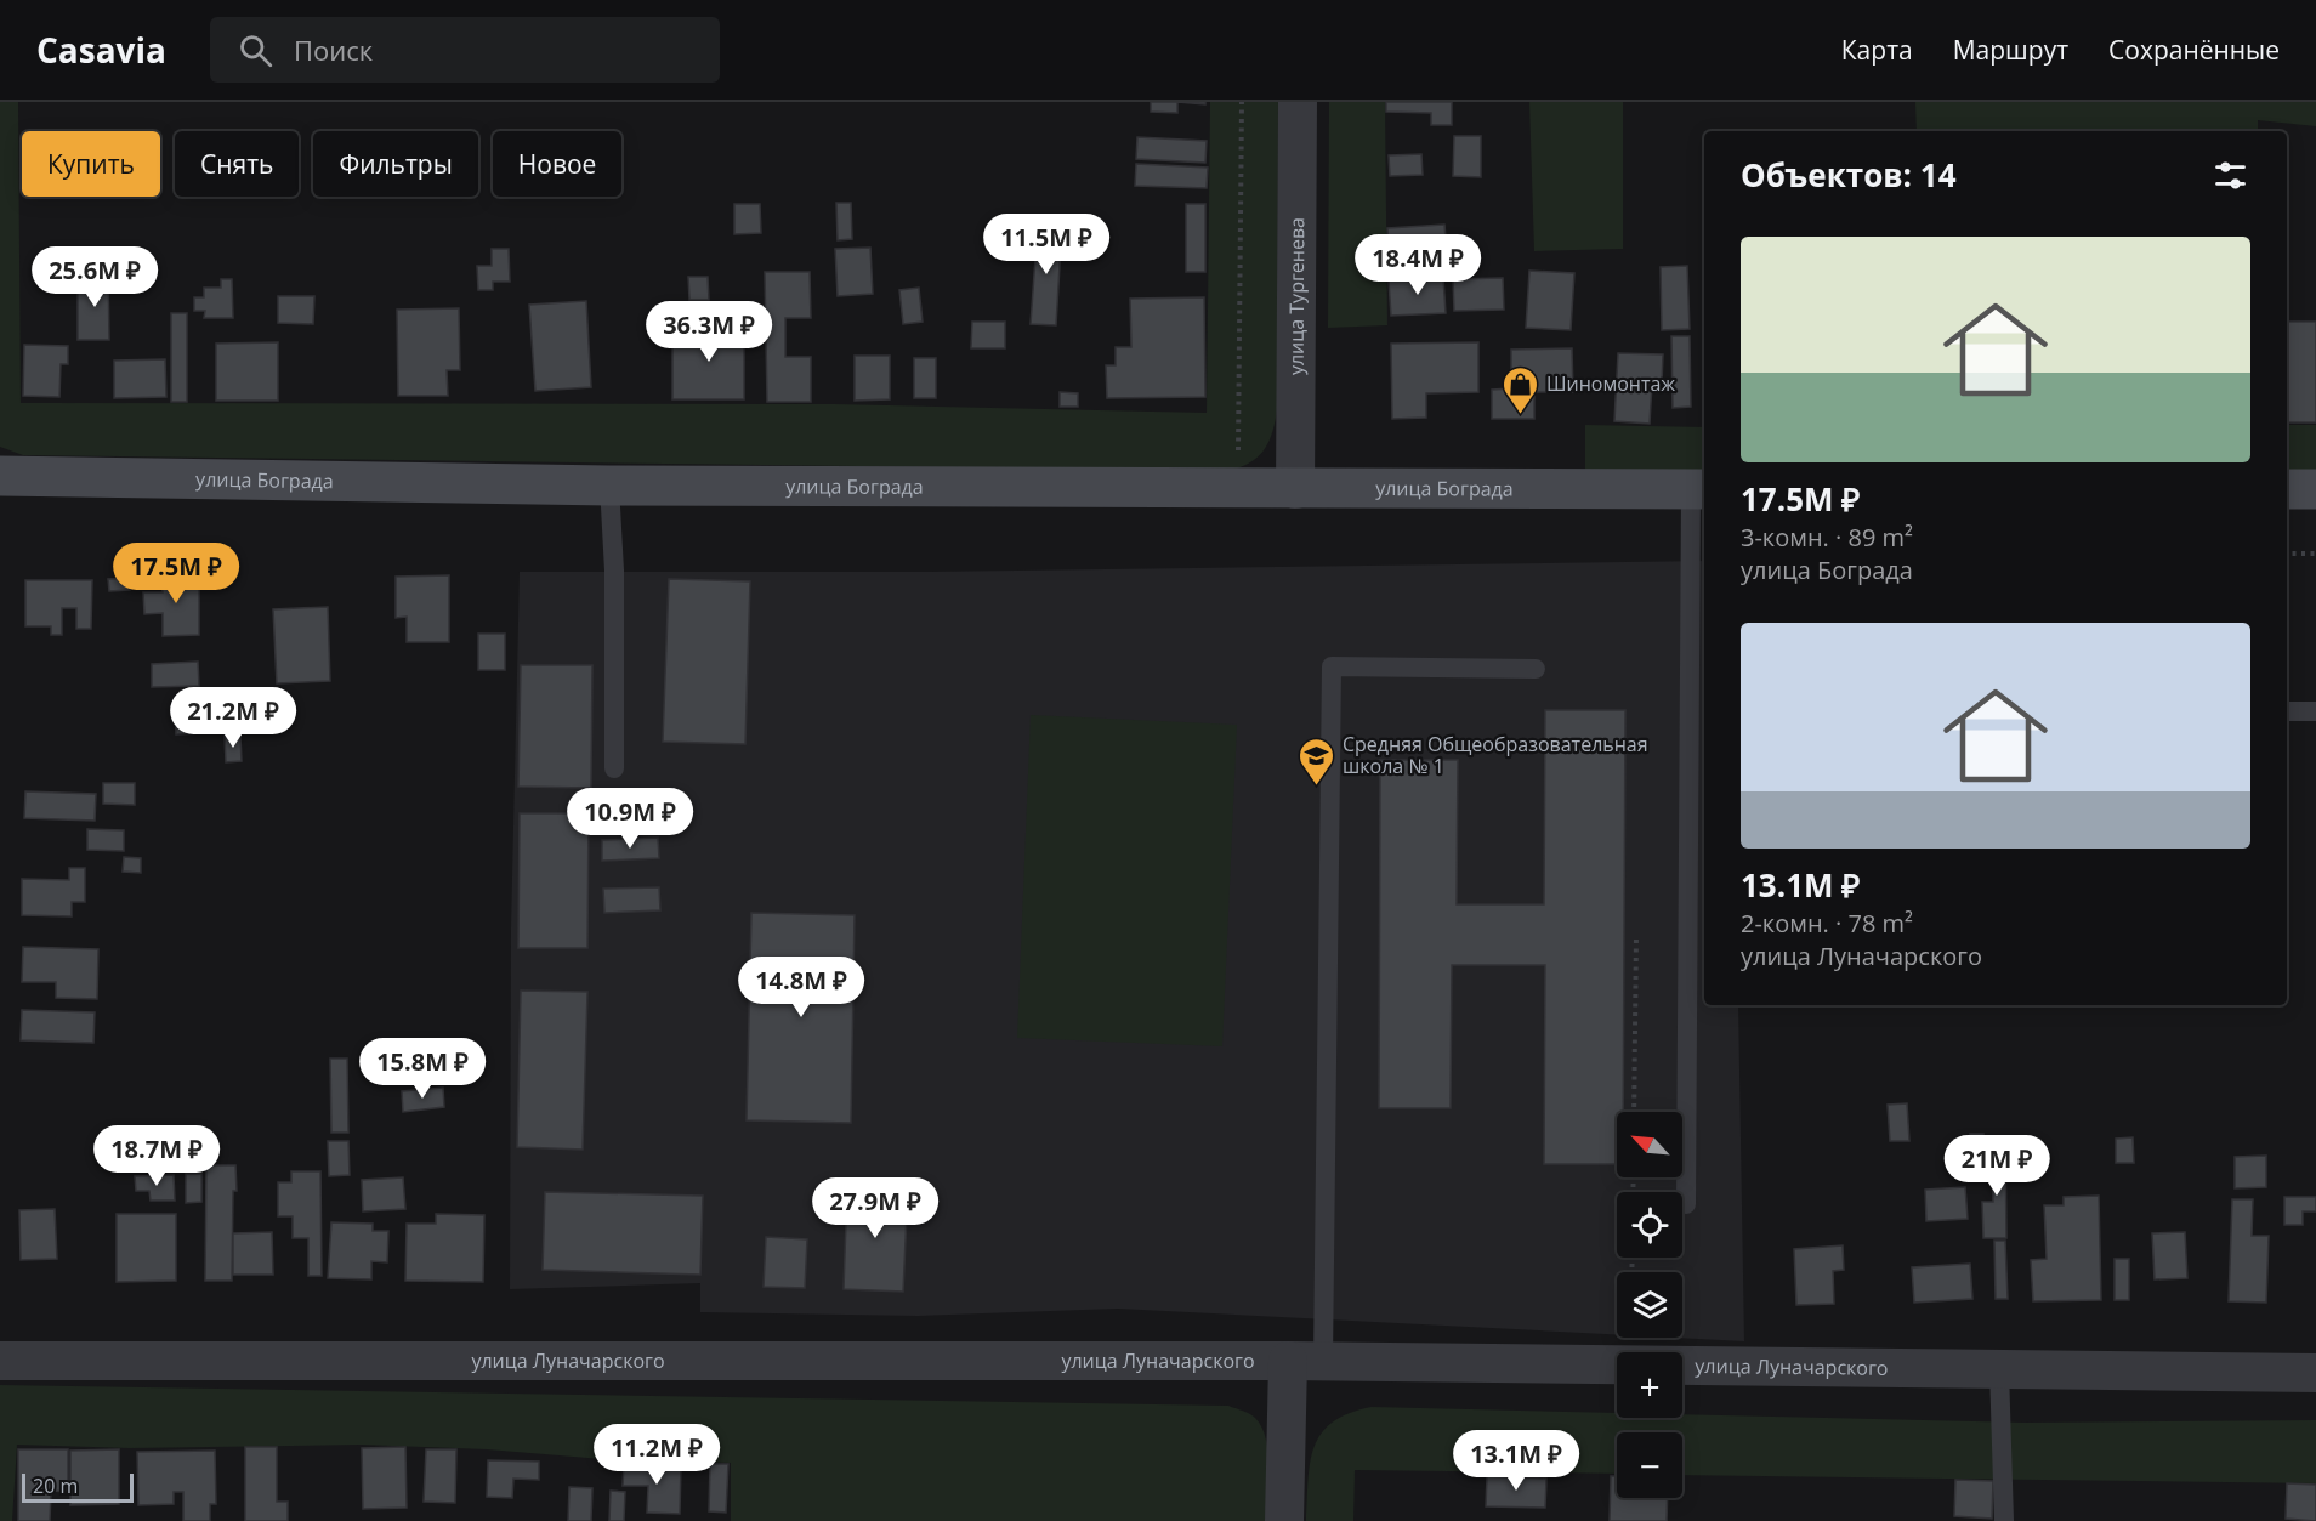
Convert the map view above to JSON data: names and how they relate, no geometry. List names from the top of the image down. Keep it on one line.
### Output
{"streets":{"street":["улица Тургенева","улица Бограда","улица Луначарского"]},"crossings":[["улица Тургенева","улица Бограда"]],"places":{"shop":["Шиномонтаж"],"school or university":["Средняя Общеобразовательная школа № 1"]},"scale_bar":"20 m","north":"top left","page":{"header":"Casavia","search":"Поиск","nav":["Карта","Маршрут","Сохранённые"],"chip":["Купить","Снять","Фильтры","Новое"],"heading":"Объектов: 14","price":["11.5M ₽","18.4M ₽","25.6M ₽","36.3M ₽","17.5M ₽","21.2M ₽","10.9M ₽","14.8M ₽","15.8M ₽","18.7M ₽","21M ₽","27.9M ₽","11.2M ₽","13.1M ₽"],"list":[{"name":"17.5M ₽","note":"3-комн. · 89 m² · улица Бограда"},{"name":"13.1M ₽","note":"2-комн. · 78 m² · улица Луначарского"}],"map_buttons":["+","−"],"scale":"20 m"}}
